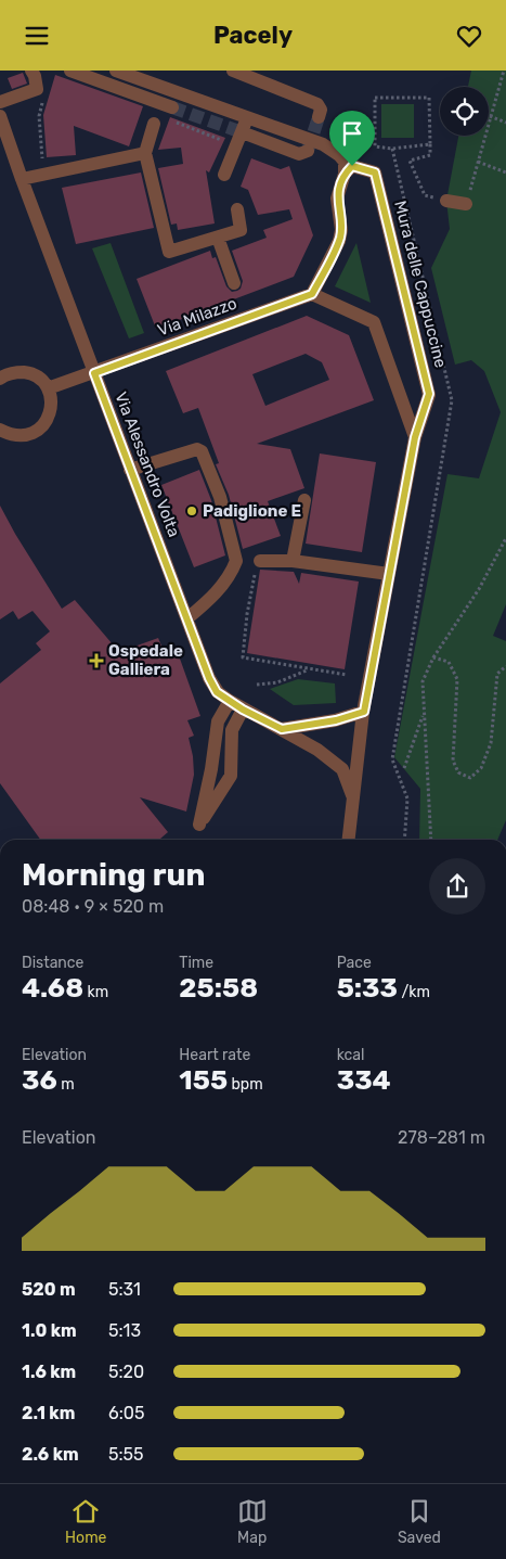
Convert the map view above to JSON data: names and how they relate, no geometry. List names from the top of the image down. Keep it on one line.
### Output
{"streets":{"street":["Mura delle Cappuccine","Via Milazzo","Via Alessandro Volta"]},"crossings":[["Mura delle Cappuccine","Via Alessandro Volta"],["Via Milazzo","Via Alessandro Volta"]],"places":{"other":["Padiglione E"],"health":["Ospedale Galliera"]},"page":{"header":"Pacely","heading":["Morning run","08:48 · 9 × 520 m"],"stats":[["Distance","4.68 km"],["Time","25:58"],["Pace","5:33 /km"],["Elevation","36 m"],["Heart rate","155 bpm"],["kcal","334"]],"chart":["Elevation","278–281 m"],"list":[{"name":"520 m","note":"5:31"},{"name":"1.0 km","note":"5:13"},{"name":"1.6 km","note":"5:20"},{"name":"2.1 km","note":"6:05"},{"name":"2.6 km","note":"5:55"}],"tabs":["Home","Map","Saved"]}}
